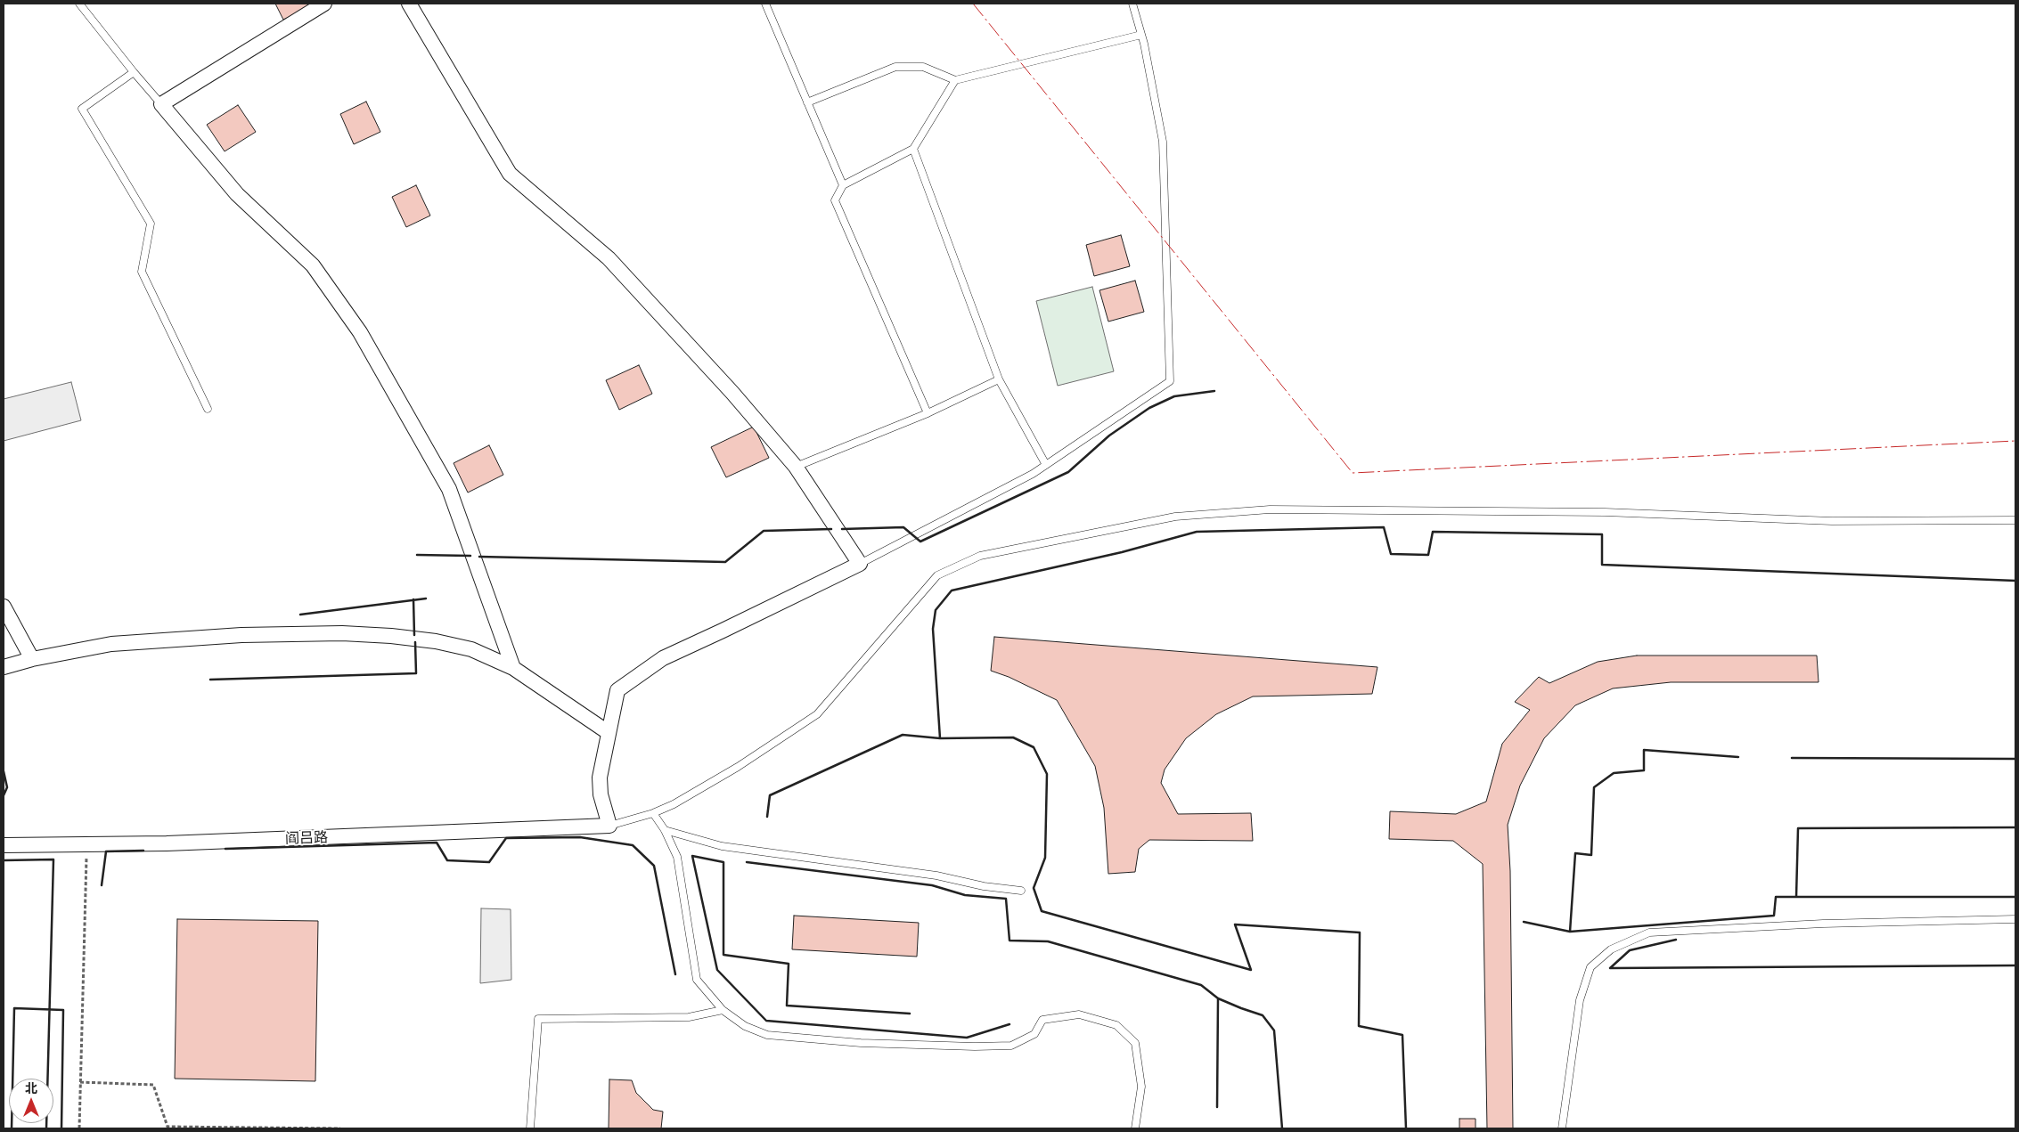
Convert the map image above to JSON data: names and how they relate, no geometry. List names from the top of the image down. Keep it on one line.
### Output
{"streets":{"street":["阎吕路"]},"north":"top"}
